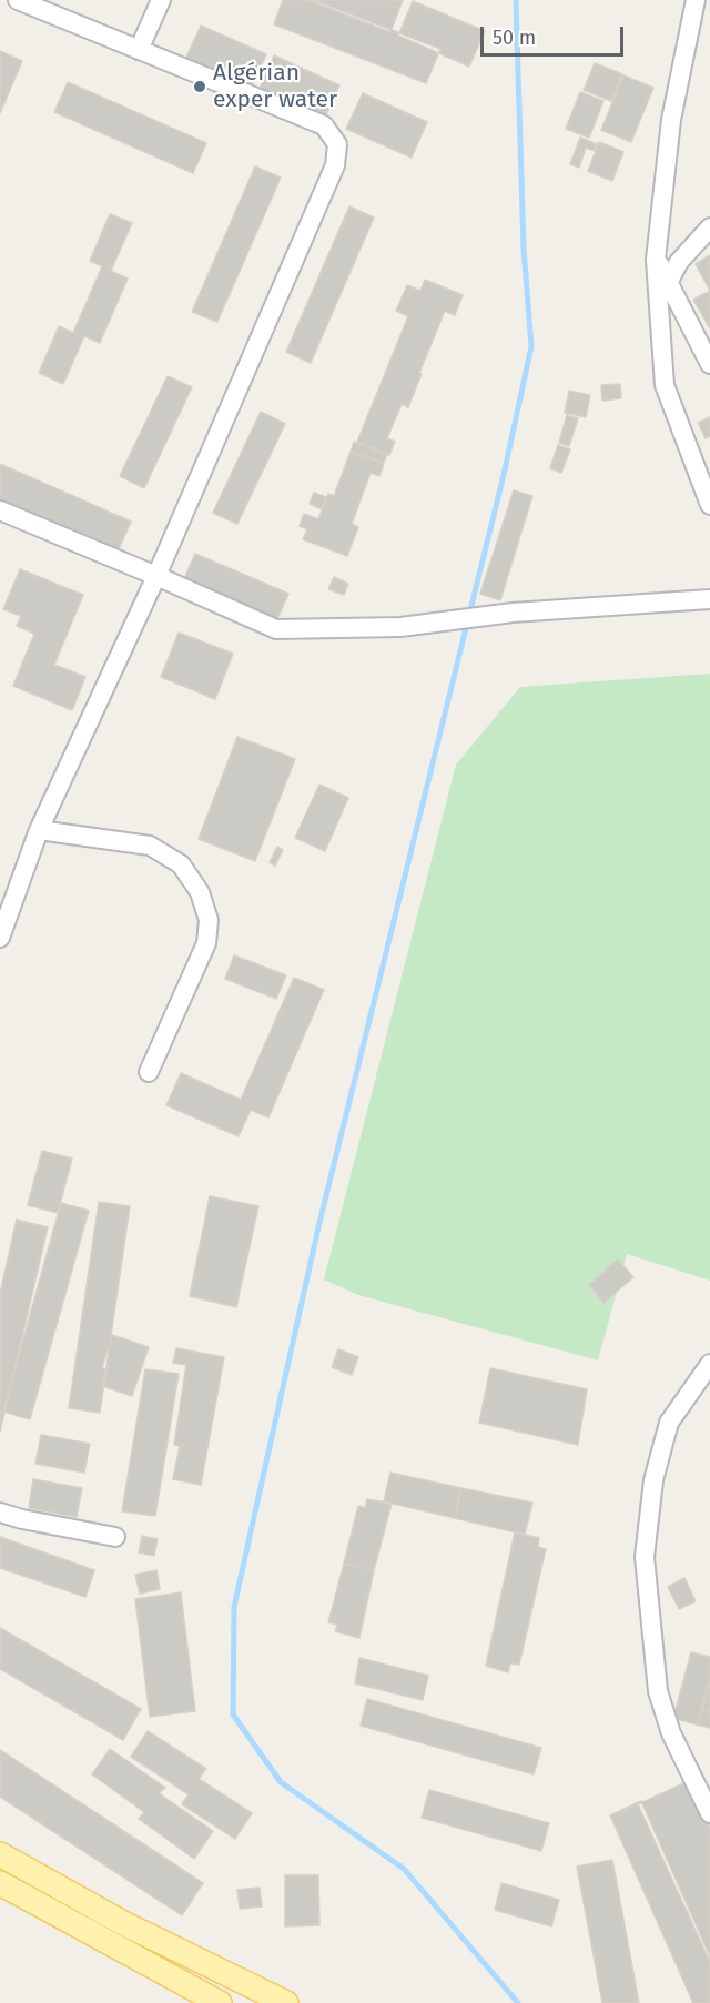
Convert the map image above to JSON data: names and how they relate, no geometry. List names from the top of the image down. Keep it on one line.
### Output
{"places":["Algérian exper water"],"scale_bar":"50 m"}
